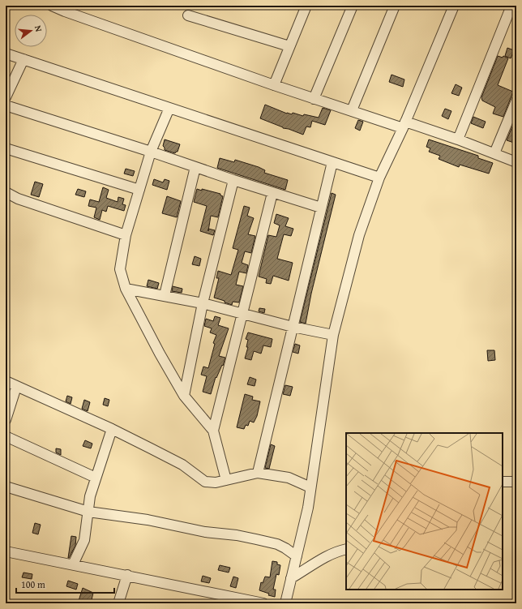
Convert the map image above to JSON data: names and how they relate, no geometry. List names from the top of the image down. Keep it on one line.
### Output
{"scale_bar":"100 m","north":"right"}
